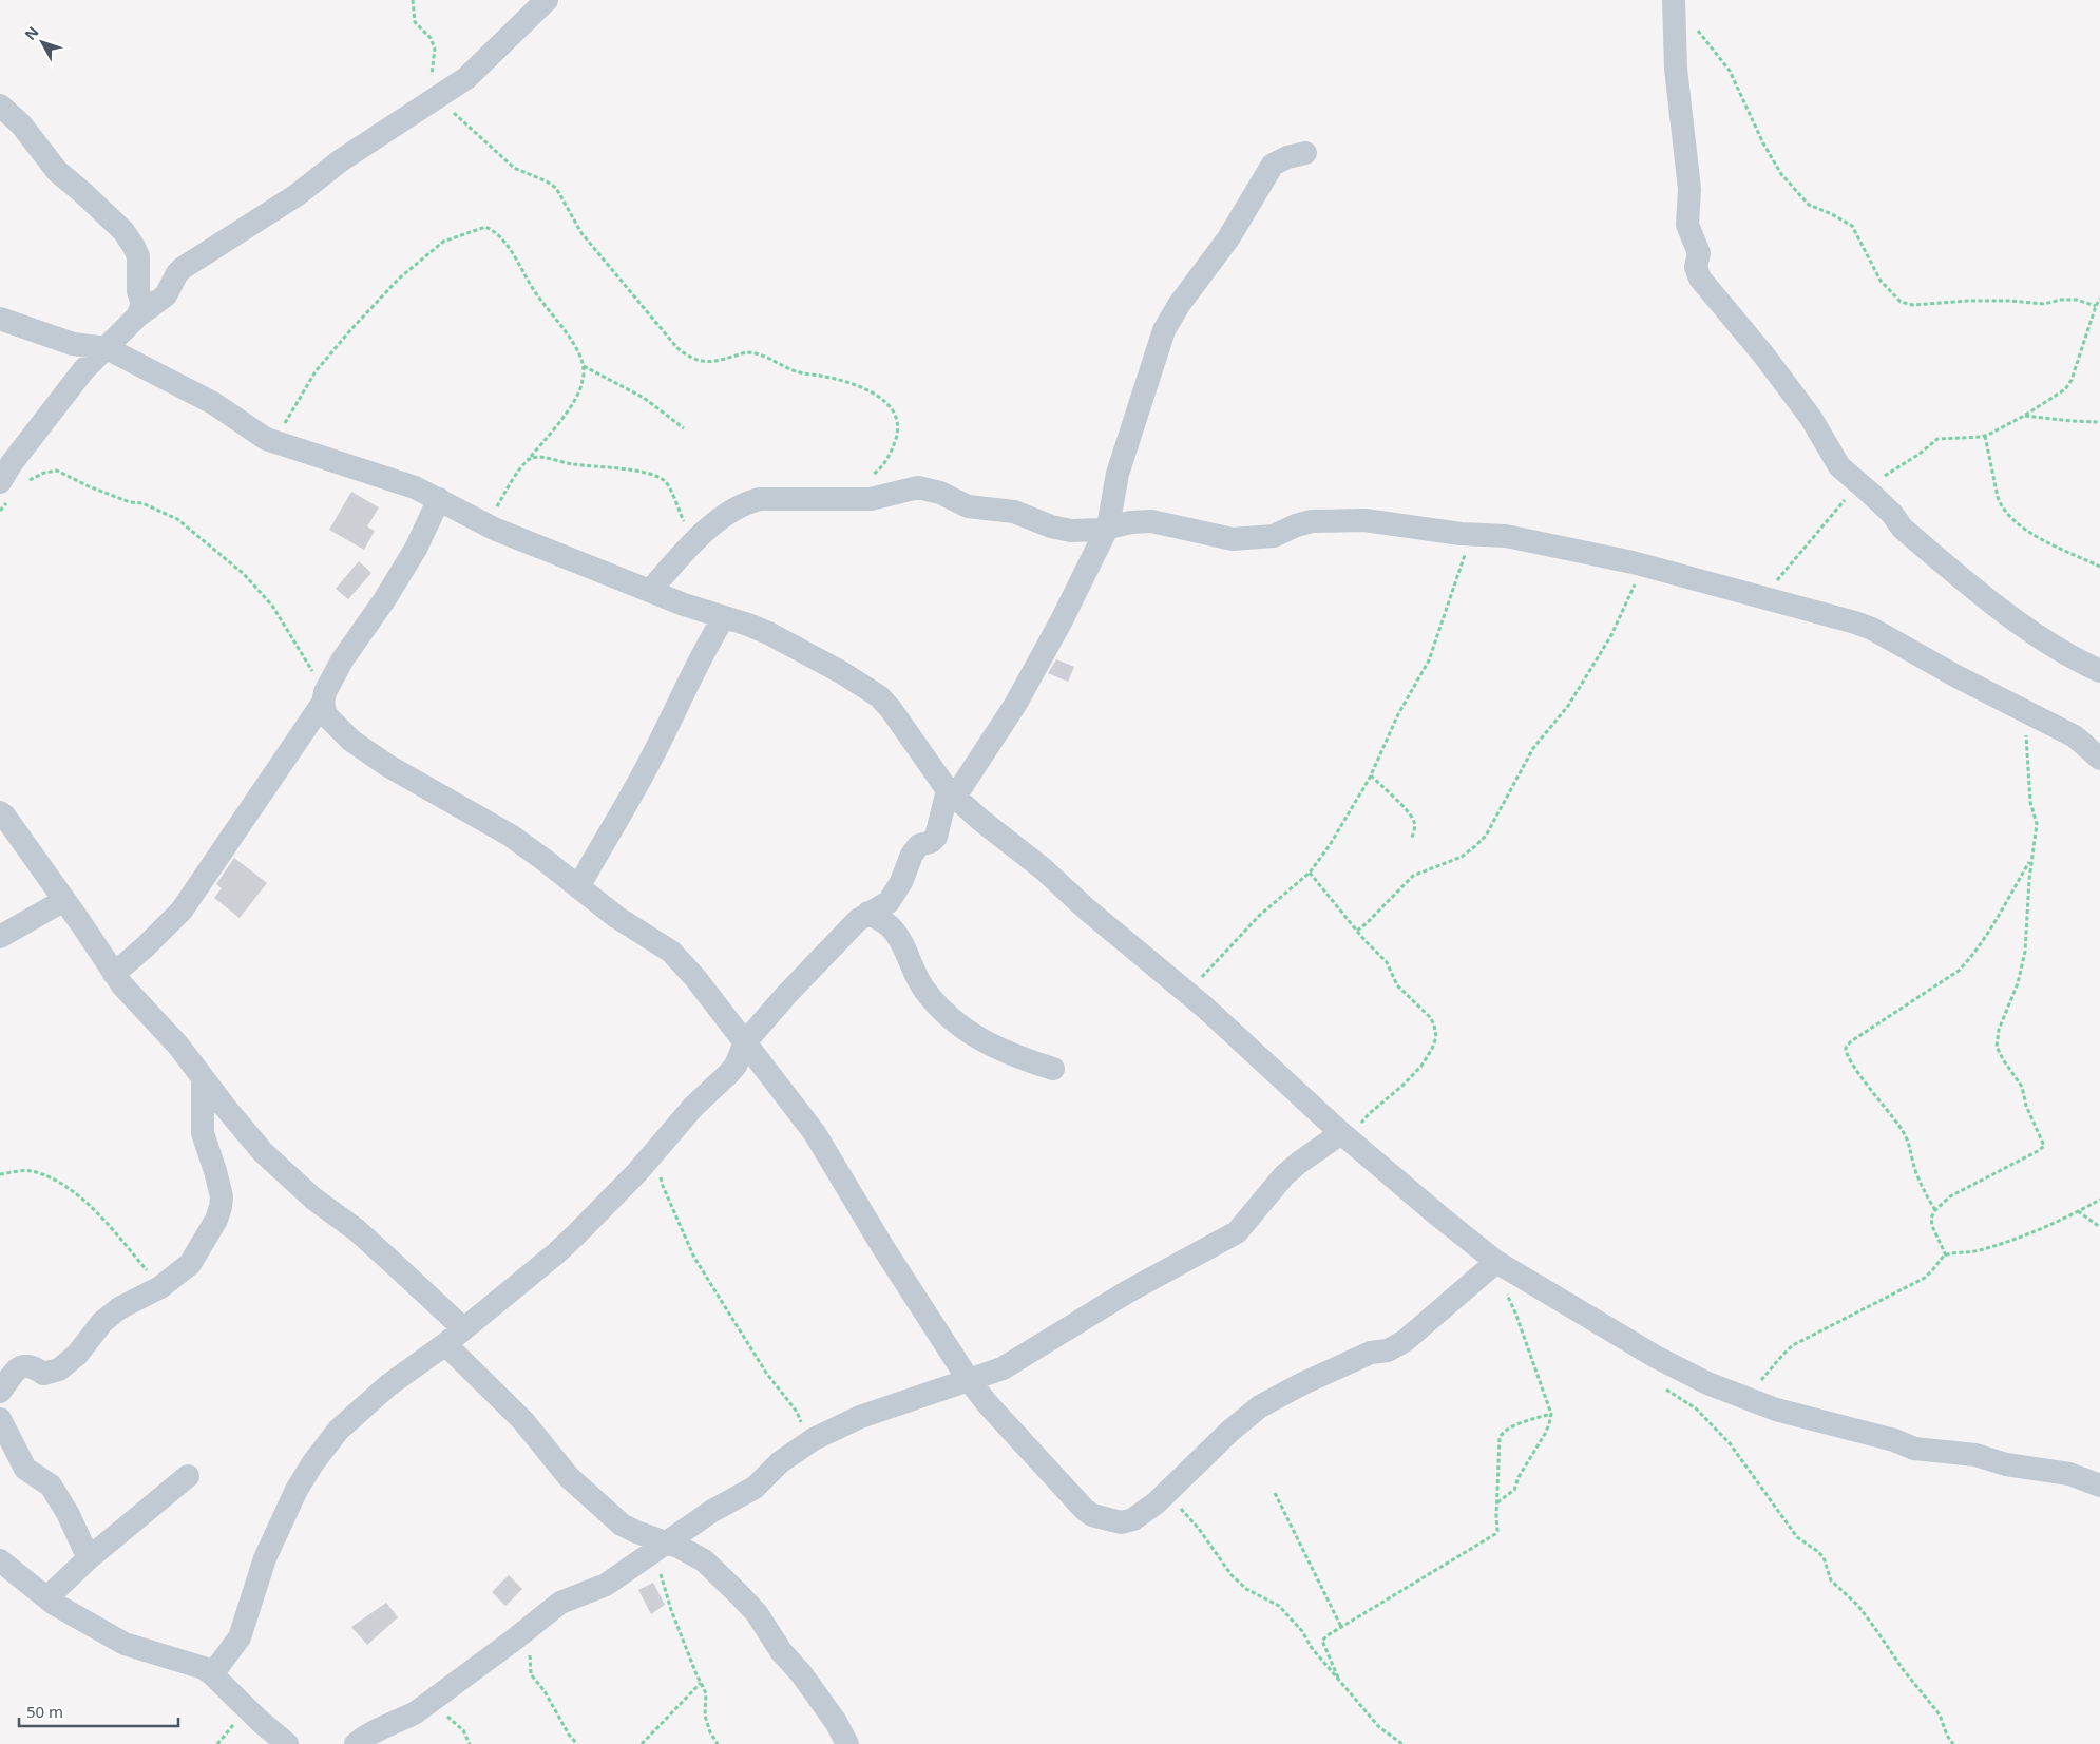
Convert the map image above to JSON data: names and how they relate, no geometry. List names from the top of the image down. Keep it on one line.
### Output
{"scale_bar":"50 m","north":"top left"}
